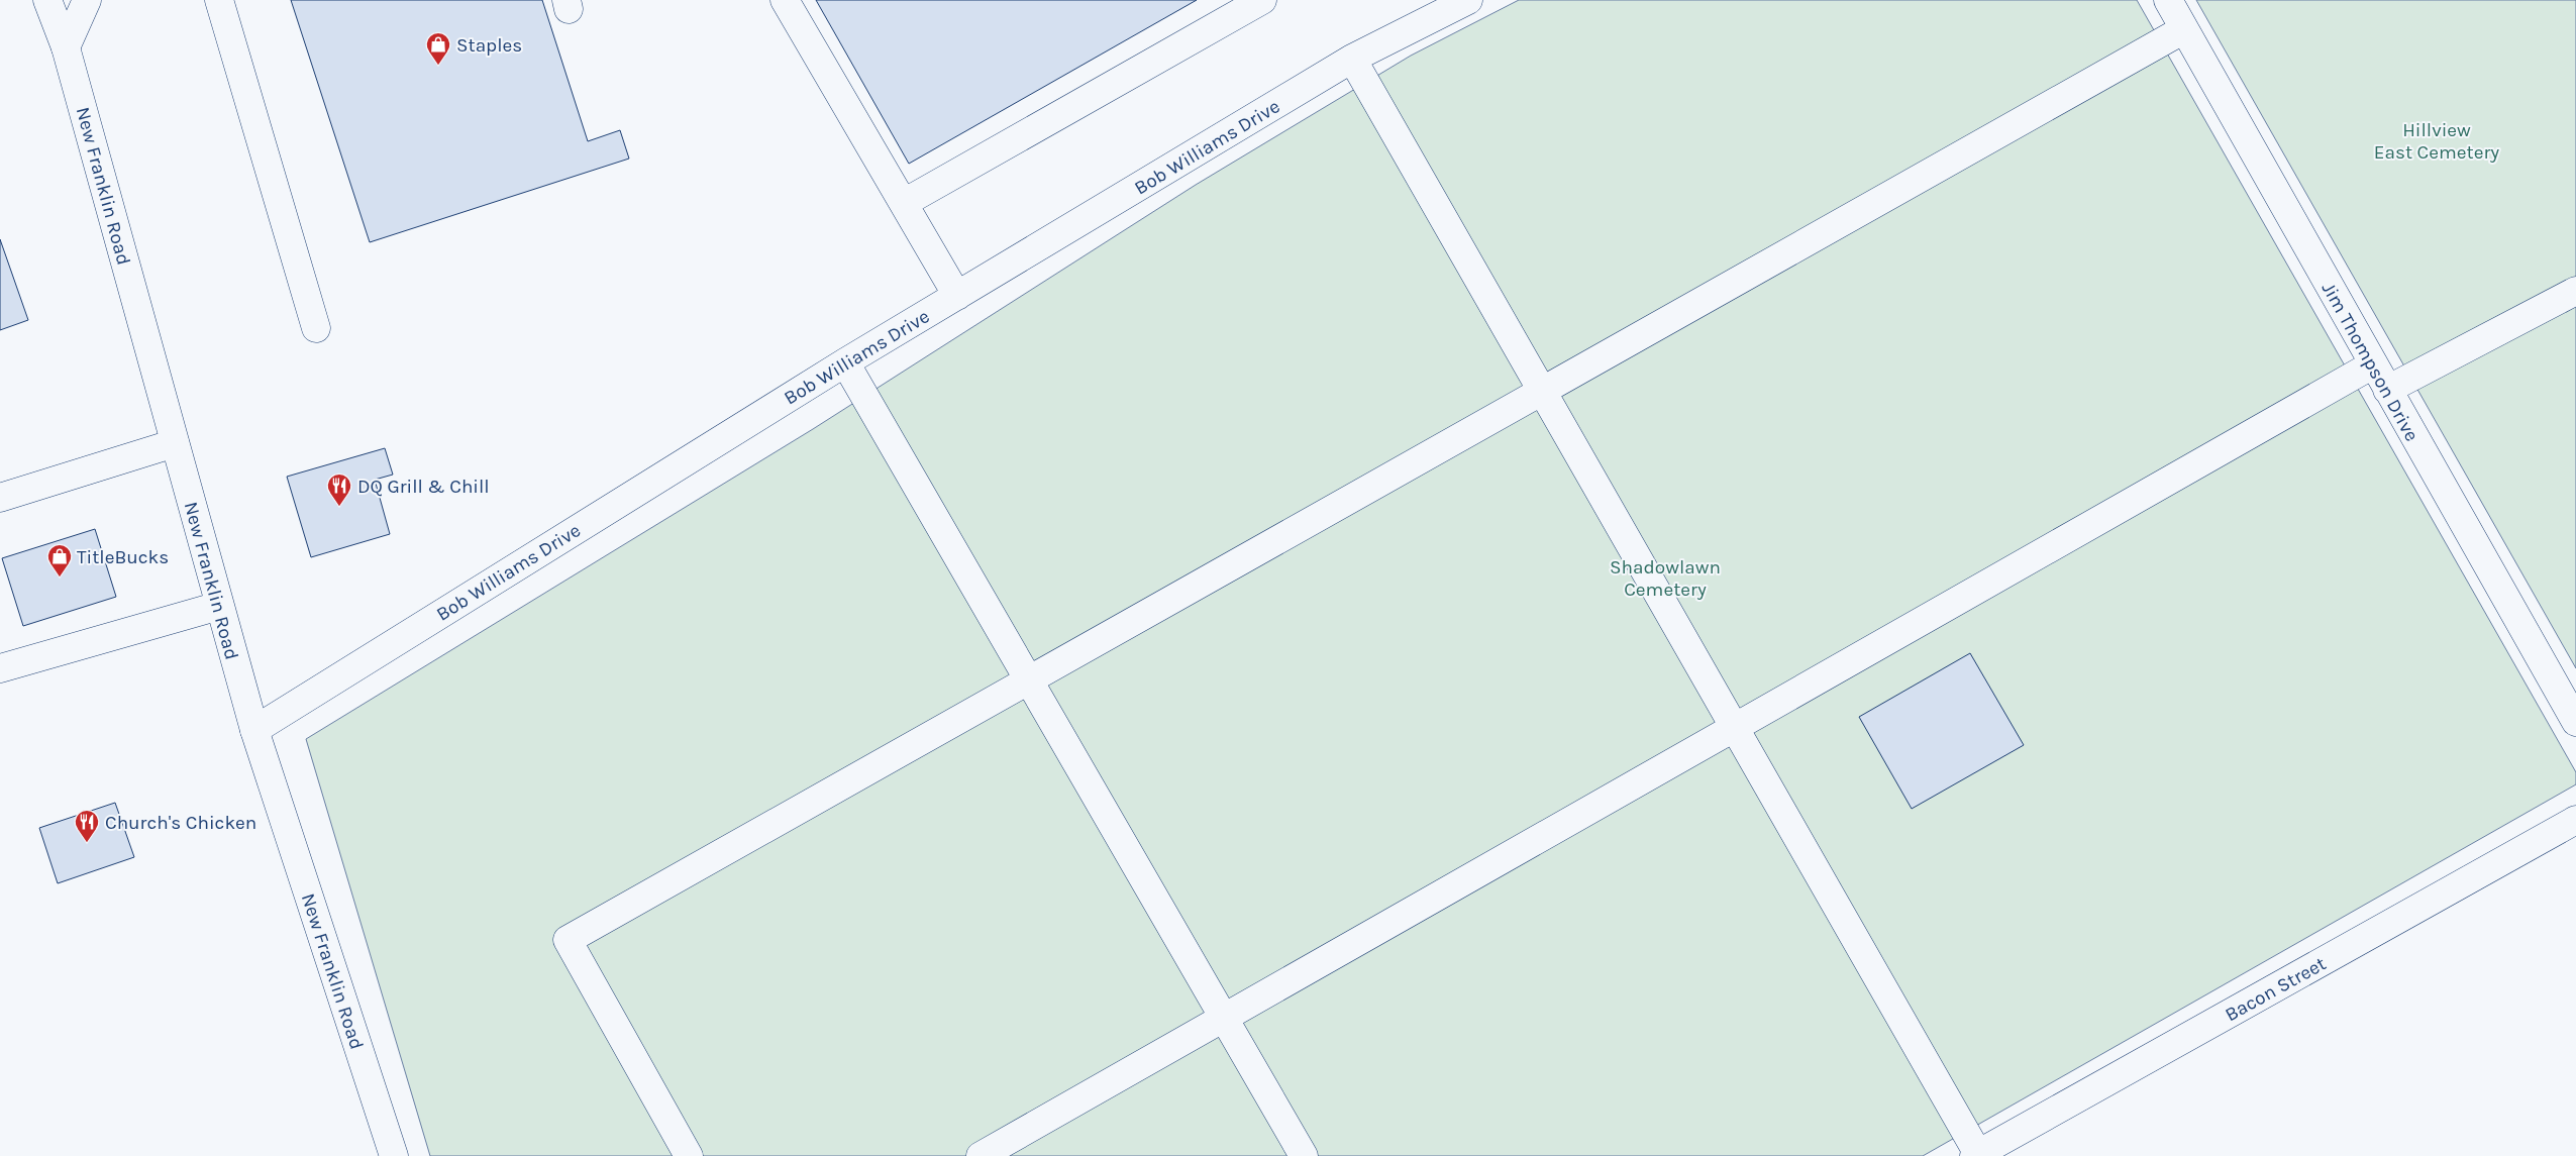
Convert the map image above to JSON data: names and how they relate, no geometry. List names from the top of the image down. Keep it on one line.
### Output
{"streets":{"main road":["Bob Williams Drive","New Franklin Road","Jim Thompson Drive","Bacon Street"]},"crossings":[["Bob Williams Drive","New Franklin Road"]],"parks":["Hillview East Cemetery","Shadowlawn Cemetery"],"places":{"shop":["Staples","TitleBucks"],"restaurant":["DQ Grill & Chill","Church's Chicken"]}}
